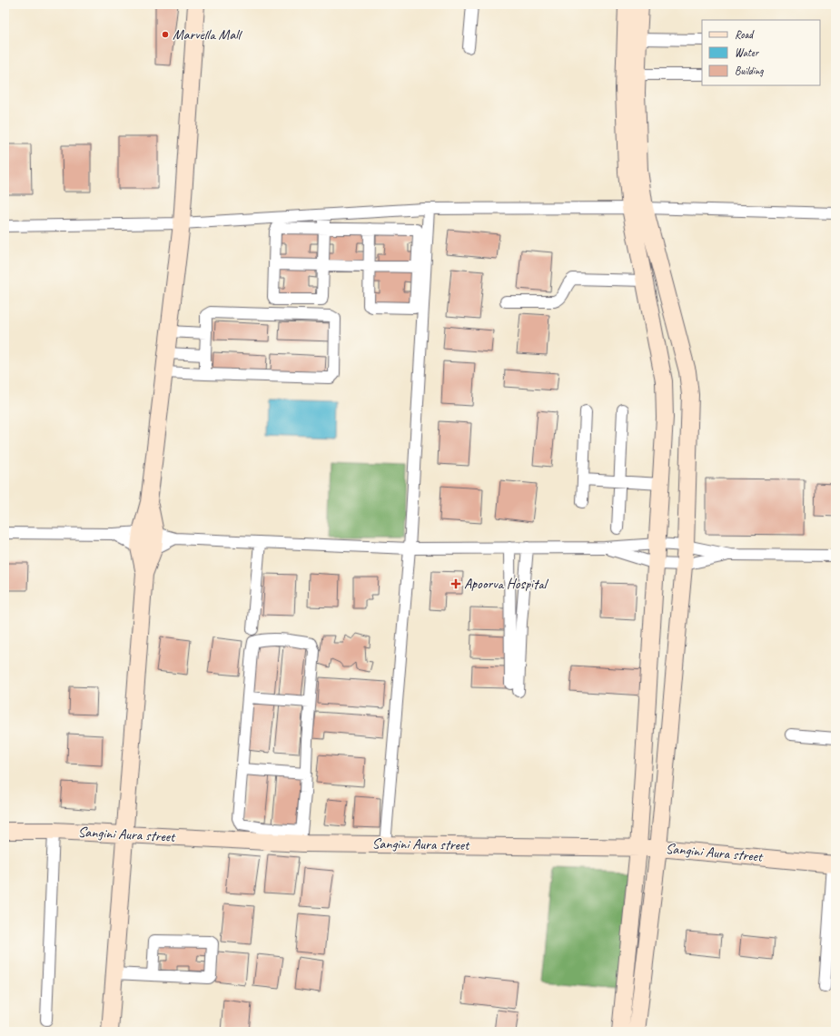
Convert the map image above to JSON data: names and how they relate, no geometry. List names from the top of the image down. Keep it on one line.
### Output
{"streets":{"street":["Sangini Aura street"]},"places":{"other":["Marvella Mall"],"health":["Apoorva Hospital"]},"legend":["Road","Water","Building"]}
